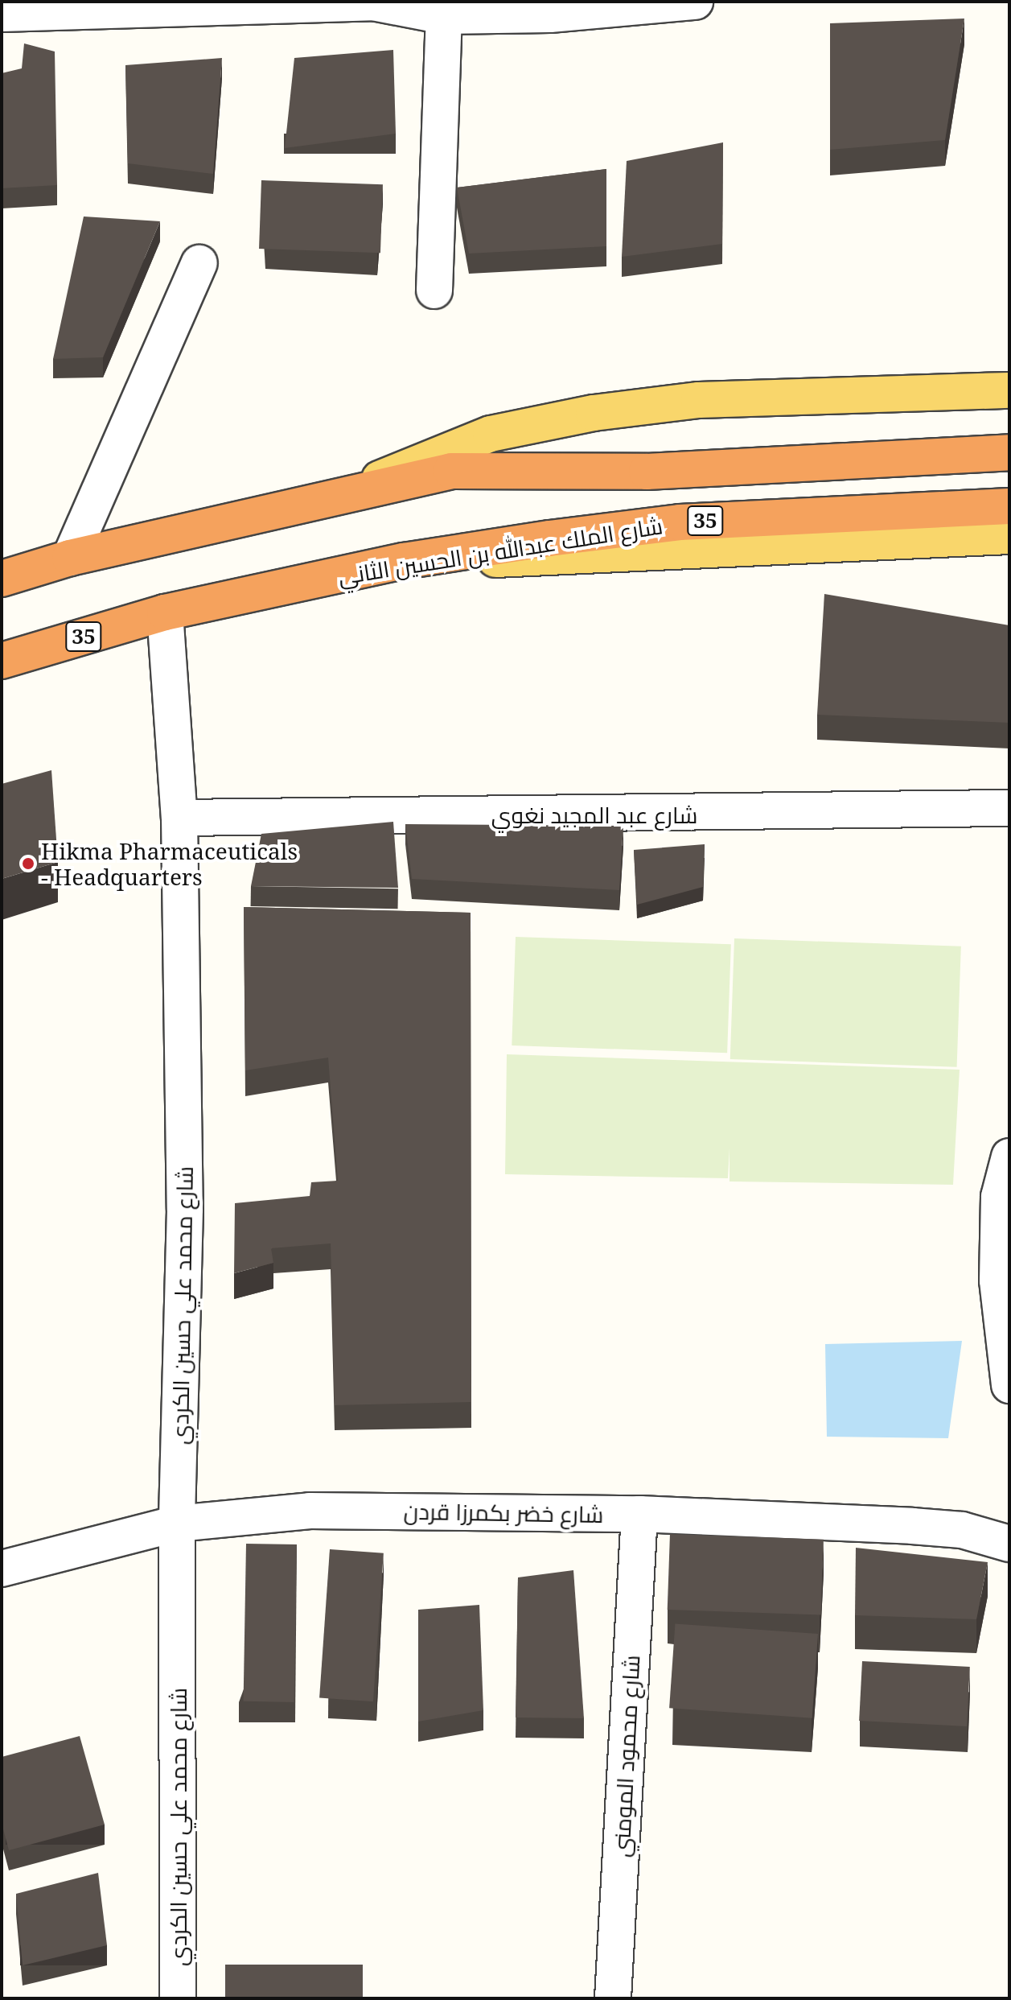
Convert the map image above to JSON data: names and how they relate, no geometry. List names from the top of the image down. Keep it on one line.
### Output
{"streets":{"highway":["35","شارع الملك عبدالله بن الحسين الثاني"],"street":["شارع عبد المجيد نغوي","شارع محمد علي حسين الكردي","شارع خضر بكمرزا قردن","شارع محمود المومني"]},"crossings":[["شارع الملك عبدالله بن الحسين الثاني","شارع محمد علي حسين الكردي"],["شارع عبد المجيد نغوي","شارع محمد علي حسين الكردي"],["شارع محمد علي حسين الكردي","شارع خضر بكمرزا قردن"],["شارع خضر بكمرزا قردن","شارع محمود المومني"]],"places":["Hikma Pharmaceuticals - Headquarters"]}
